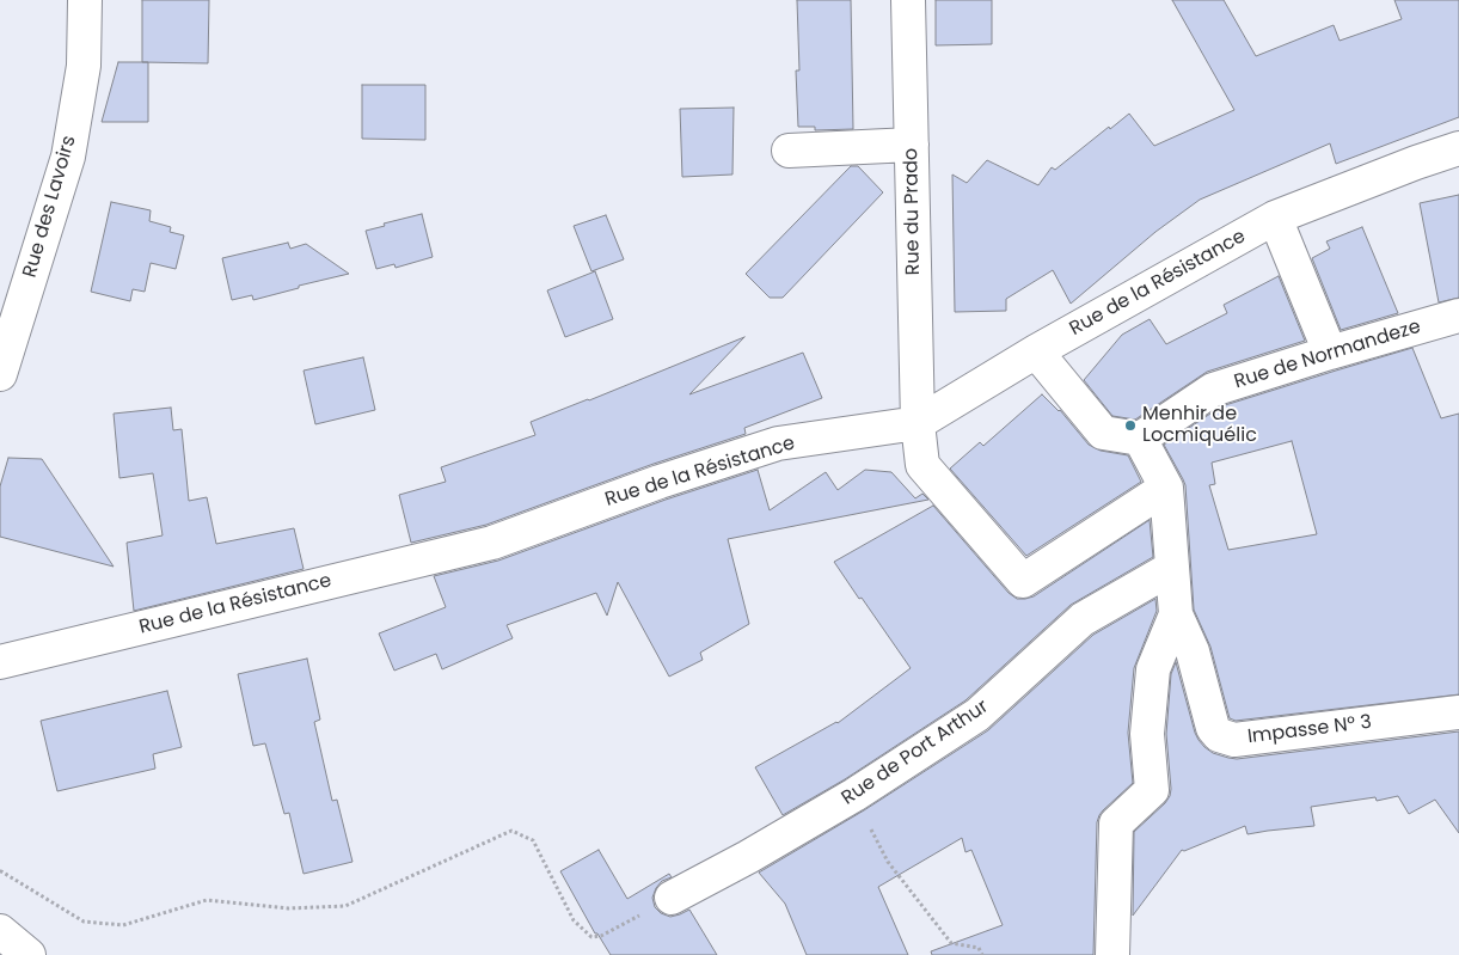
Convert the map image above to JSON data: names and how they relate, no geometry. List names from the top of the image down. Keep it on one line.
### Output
{"streets":{"street":["Rue des Lavoirs","Rue du Prado","Rue de la Résistance","Rue de Normandeze","Impasse N° 3","Rue de Port Arthur"]},"crossings":[["Rue du Prado","Rue de la Résistance"]],"places":["Menhir de Locmiquélic"]}
